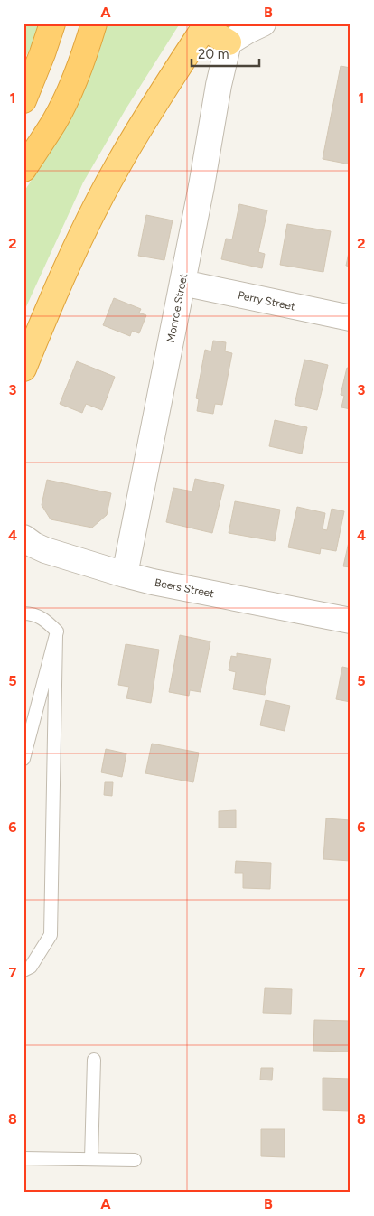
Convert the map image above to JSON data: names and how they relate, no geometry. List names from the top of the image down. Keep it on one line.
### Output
{"streets":{"street":["Perry Street","Monroe Street","Beers Street"]},"crossings":[["Perry Street","Monroe Street"],["Monroe Street","Beers Street"]],"scale_bar":"20 m","grid":{"columns":["A","B"],"rows":["1","2","3","4","5","6","7","8"]}}
